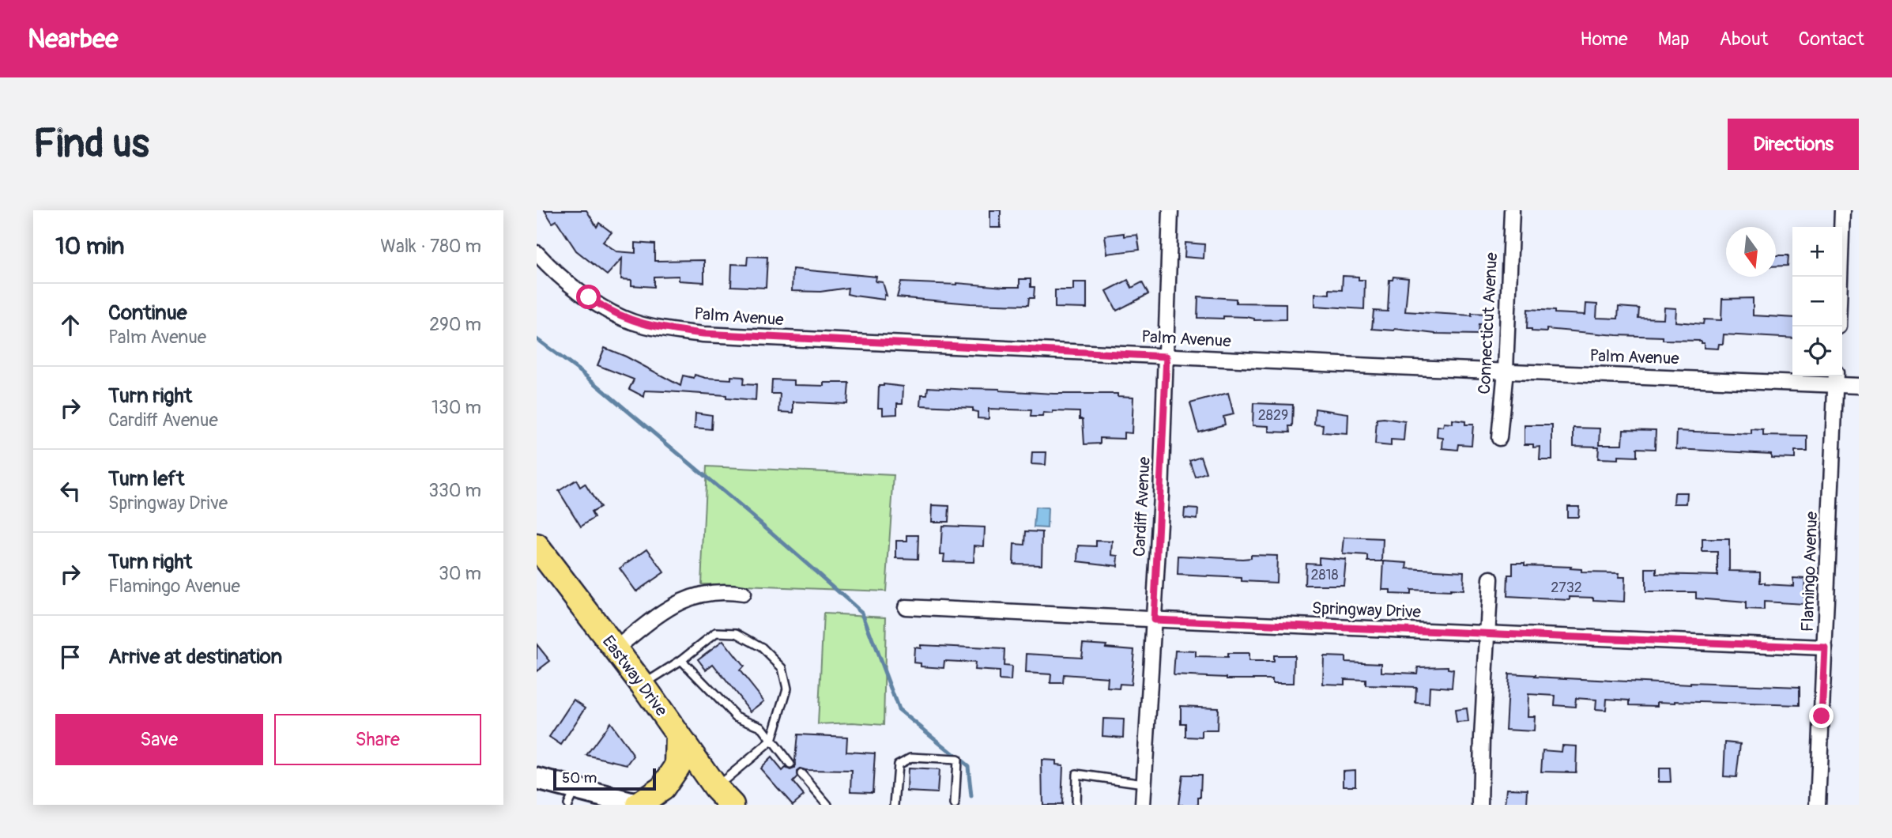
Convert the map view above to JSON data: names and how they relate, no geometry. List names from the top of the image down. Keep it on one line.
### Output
{"streets":{"main road":["Eastway Drive"],"street":["Palm Avenue","Connecticut Avenue","Cardiff Avenue","Flamingo Avenue","Springway Drive"]},"crossings":[["Palm Avenue","Connecticut Avenue"],["Palm Avenue","Cardiff Avenue"],["Palm Avenue","Flamingo Avenue"],["Cardiff Avenue","Springway Drive"],["Flamingo Avenue","Springway Drive"]],"house_numbers":["2829","2818","2732"],"scale_bar":"50 m","north":"bottom","page":{"header":"Nearbee","nav":["Home","Map","About","Contact"],"buttons":["Directions",["Save","Share"]],"title":"Find us","heading":["10 min","Walk · 780 m"],"map_buttons":["+","−"],"list":[["Continue","Palm Avenue","290 m"],["Turn right","Cardiff Avenue","130 m"],["Turn left","Springway Drive","330 m"],["Turn right","Flamingo Avenue","30 m"],"Arrive at destination"],"scale":"50 m"}}
